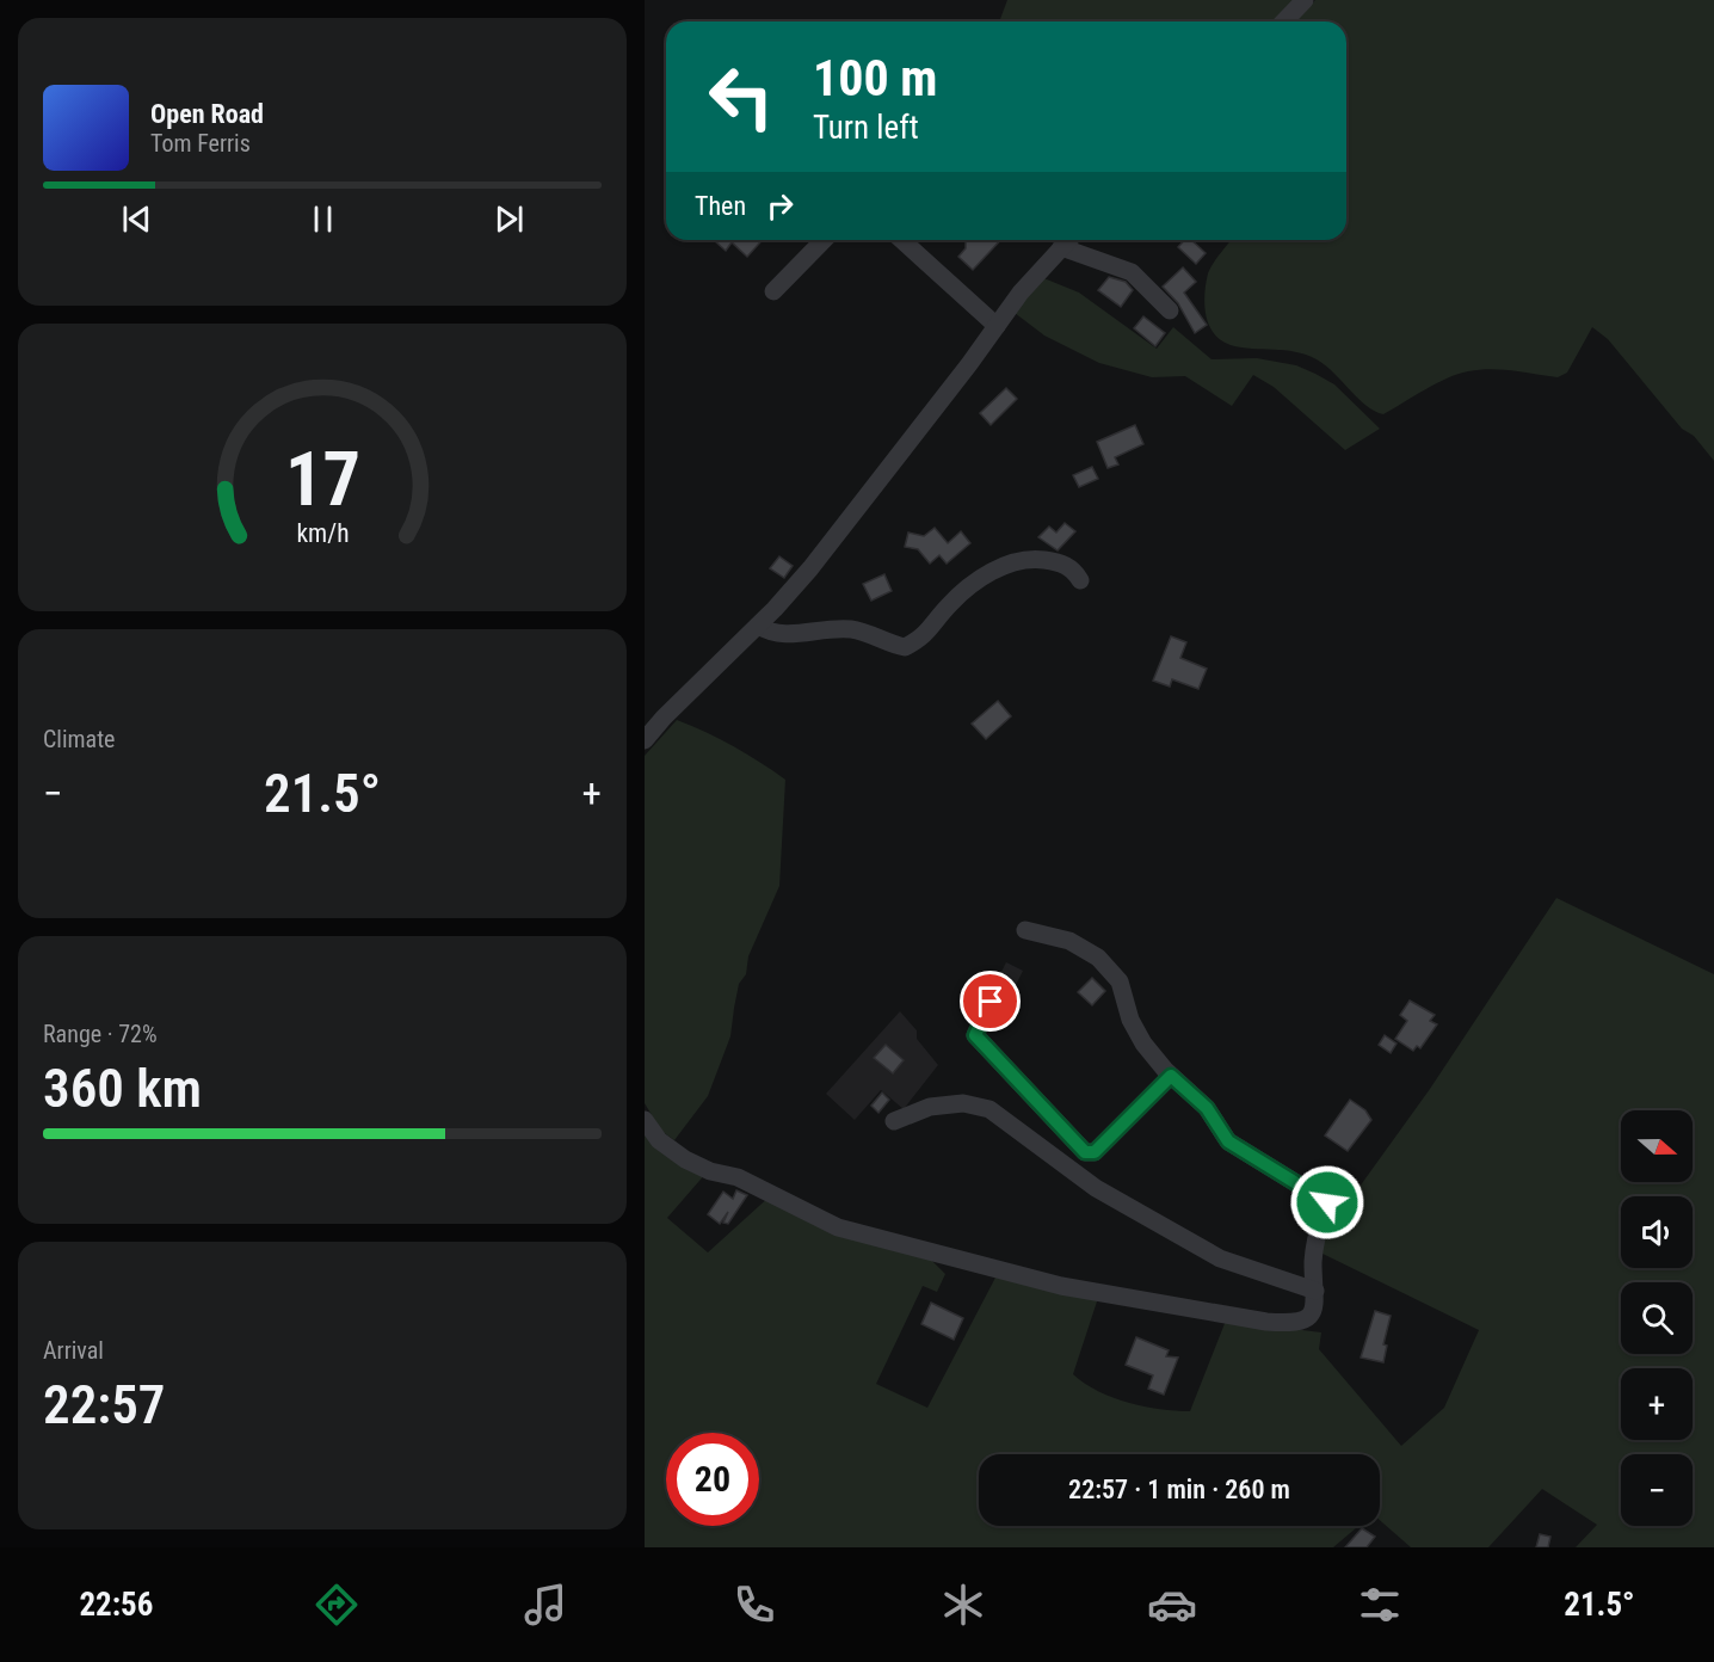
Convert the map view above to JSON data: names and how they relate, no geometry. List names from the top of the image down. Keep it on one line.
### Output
{"north":"right","page":{"turn":["100 m","Turn left"],"song":["Open Road","Tom Ferris"],"then":"Then","tile":["Climate",["Range · 72%","360 km"],["Arrival","22:57"]],"heat":["−","21.5°","+"],"map_buttons":["+","−"],"limit":"20","trip":"22:57 · 1 min · 260 m","tabs":["22:56","21.5°"],"gauge":["17","km/h"]}}
